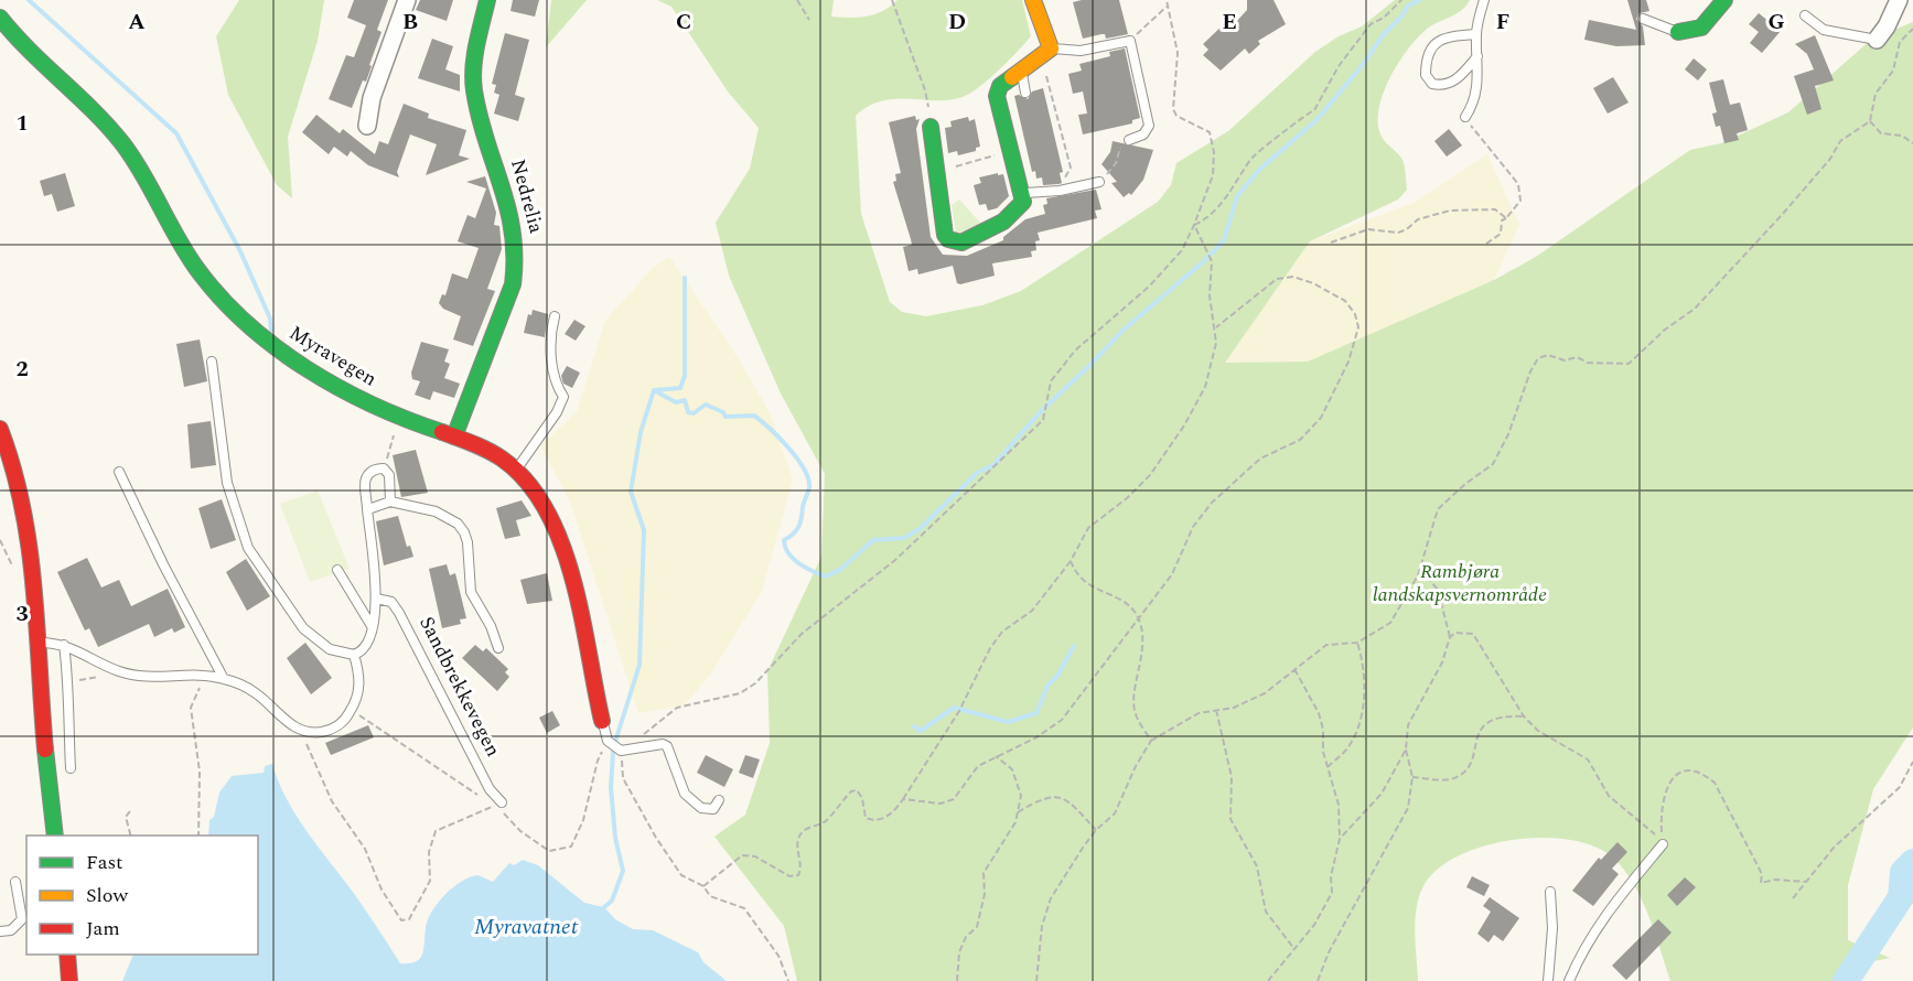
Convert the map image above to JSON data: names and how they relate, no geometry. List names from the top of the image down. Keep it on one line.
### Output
{"streets":{"street":["Nedrelia","Myravegen"],"lane":["Sandbrekkevegen"]},"crossings":[["Nedrelia","Myravegen"]],"water":["Myravatnet"],"parks":["Rambjøra landskapsvernområde"],"legend":["Fast","Slow","Jam"],"grid":{"columns":["A","B","C","D","E","F","G"],"rows":["1","2","3"]}}
